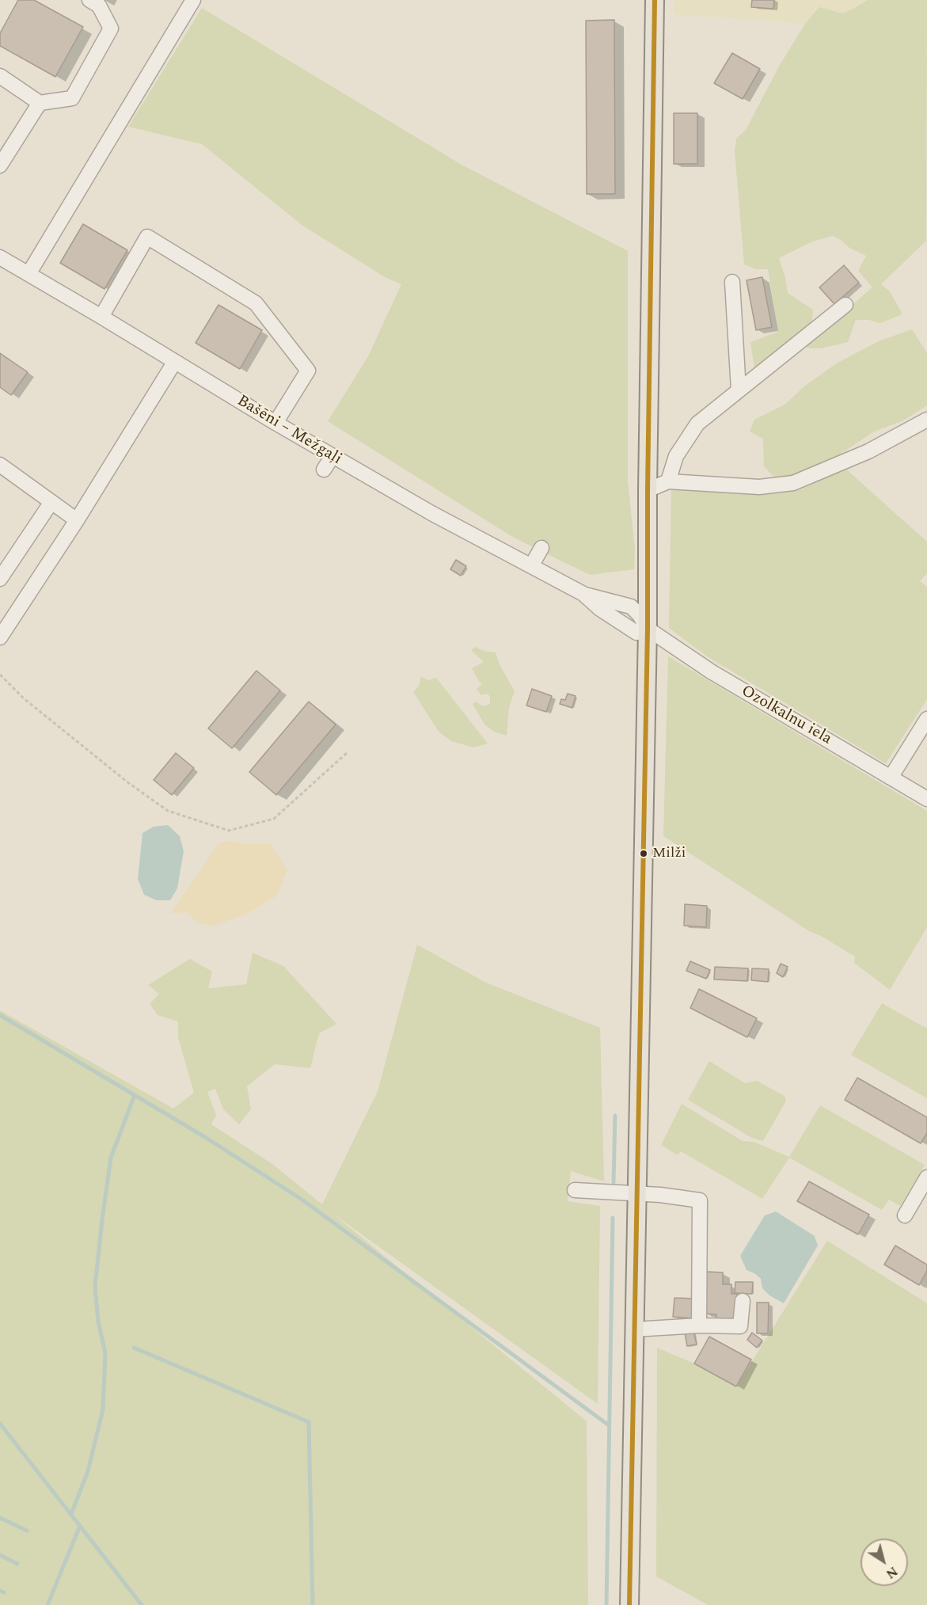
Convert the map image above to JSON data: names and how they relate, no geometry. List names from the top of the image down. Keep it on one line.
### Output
{"streets":{"street":["Bašēni – Mežgaļi","Ozolkalnu iela"]},"crossings":[["Bašēni – Mežgaļi","Ozolkalnu iela"]],"places":["Milži"],"north":"bottom right"}
